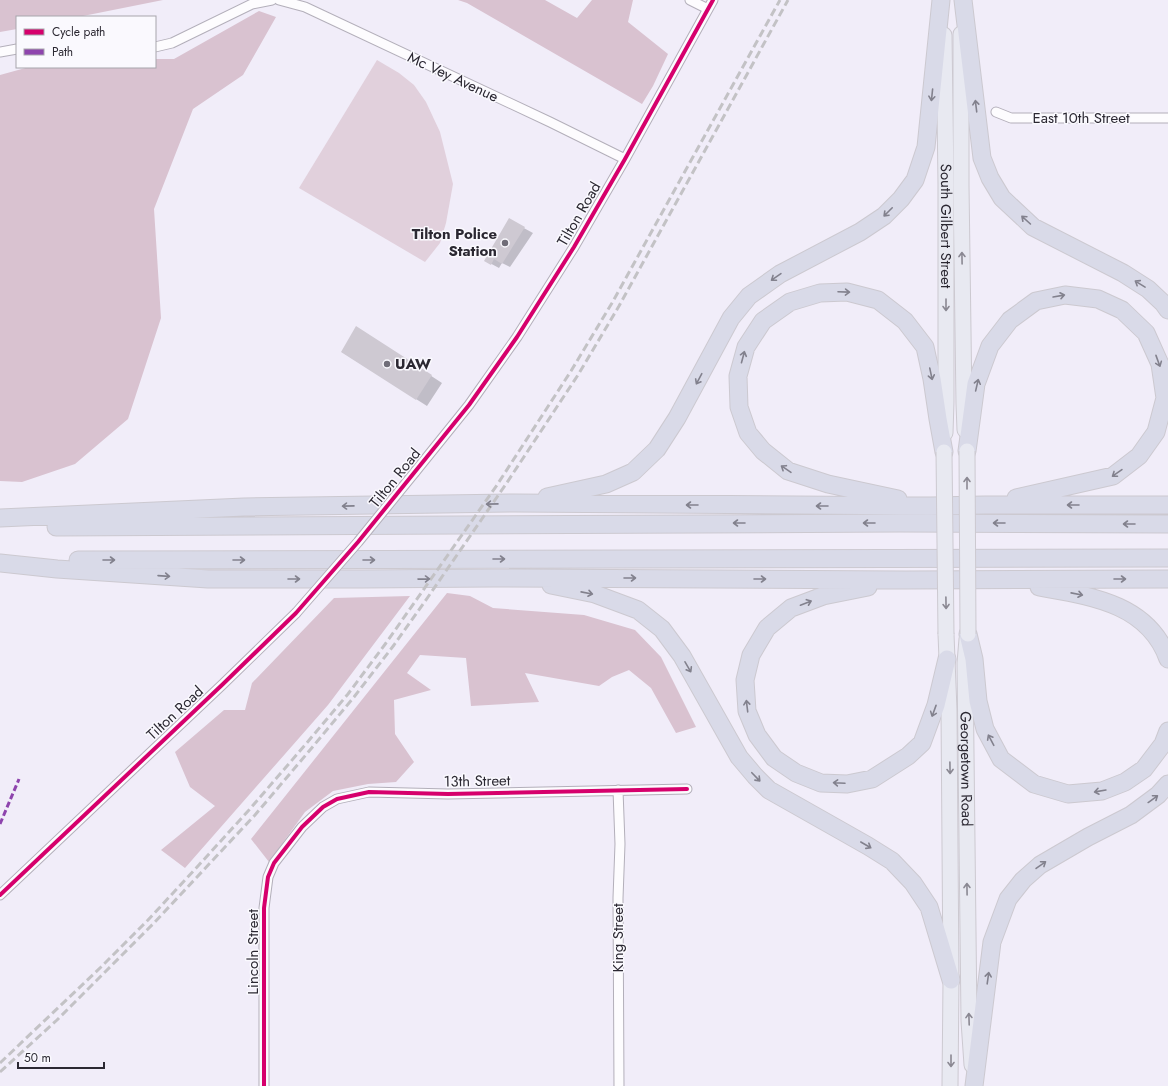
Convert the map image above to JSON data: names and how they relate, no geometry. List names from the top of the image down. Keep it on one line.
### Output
{"streets":{"main road":["South Gilbert Street","Georgetown Road"],"street":["Mc Vey Avenue","East 10th Street","Tilton Road","13th Street","King Street","Lincoln Street"]},"crossings":[["Mc Vey Avenue","Tilton Road"],["South Gilbert Street","Georgetown Road"],["13th Street","King Street"],["13th Street","Lincoln Street"]],"places":["Tilton Police Station","UAW"],"legend":["Cycle path","Path"],"scale_bar":"50 m"}
